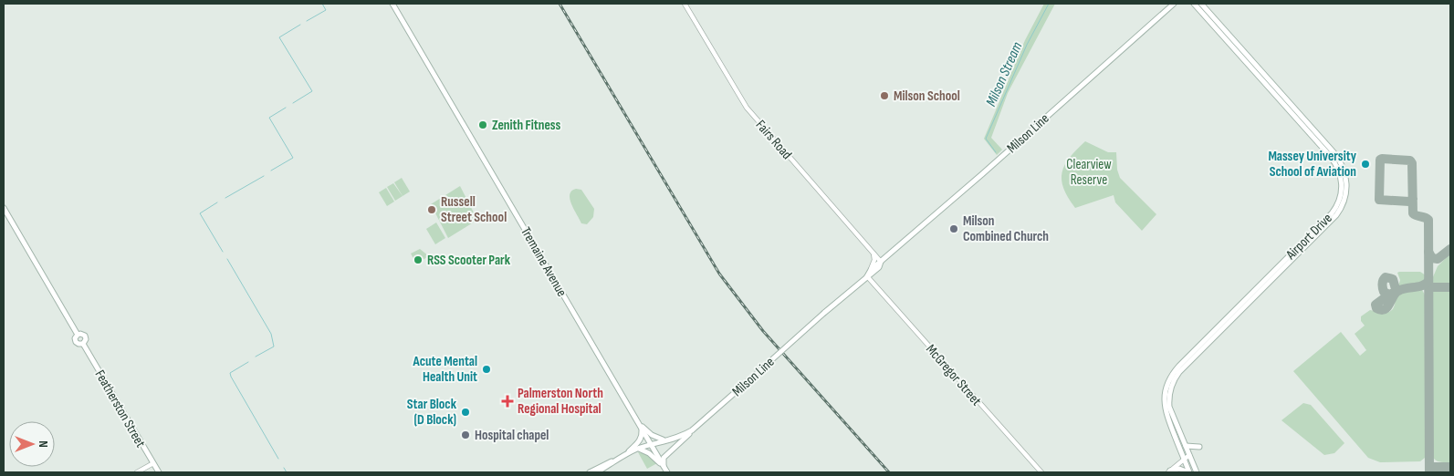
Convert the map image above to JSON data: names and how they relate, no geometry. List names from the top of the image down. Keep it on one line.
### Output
{"streets":{"main road":["Milson Line","Airport Drive","Tremaine Avenue","Featherston Street"],"street":["Fairs Road","McGregor Street"]},"crossings":[["Milson Line","Fairs Road"],["Milson Line","Tremaine Avenue"],["Milson Line","McGregor Street"]],"water":["Milson Stream"],"parks":["Clearview Reserve"],"places":{"other":["Milson School","Zenith Fitness","Massey University School of Aviation","Russell Street School","Milson Combined Church","RSS Scooter Park","Acute Mental Health Unit","Star Block (D Block)","Hospital chapel"],"health":["Palmerston North Regional Hospital"]},"north":"right"}
